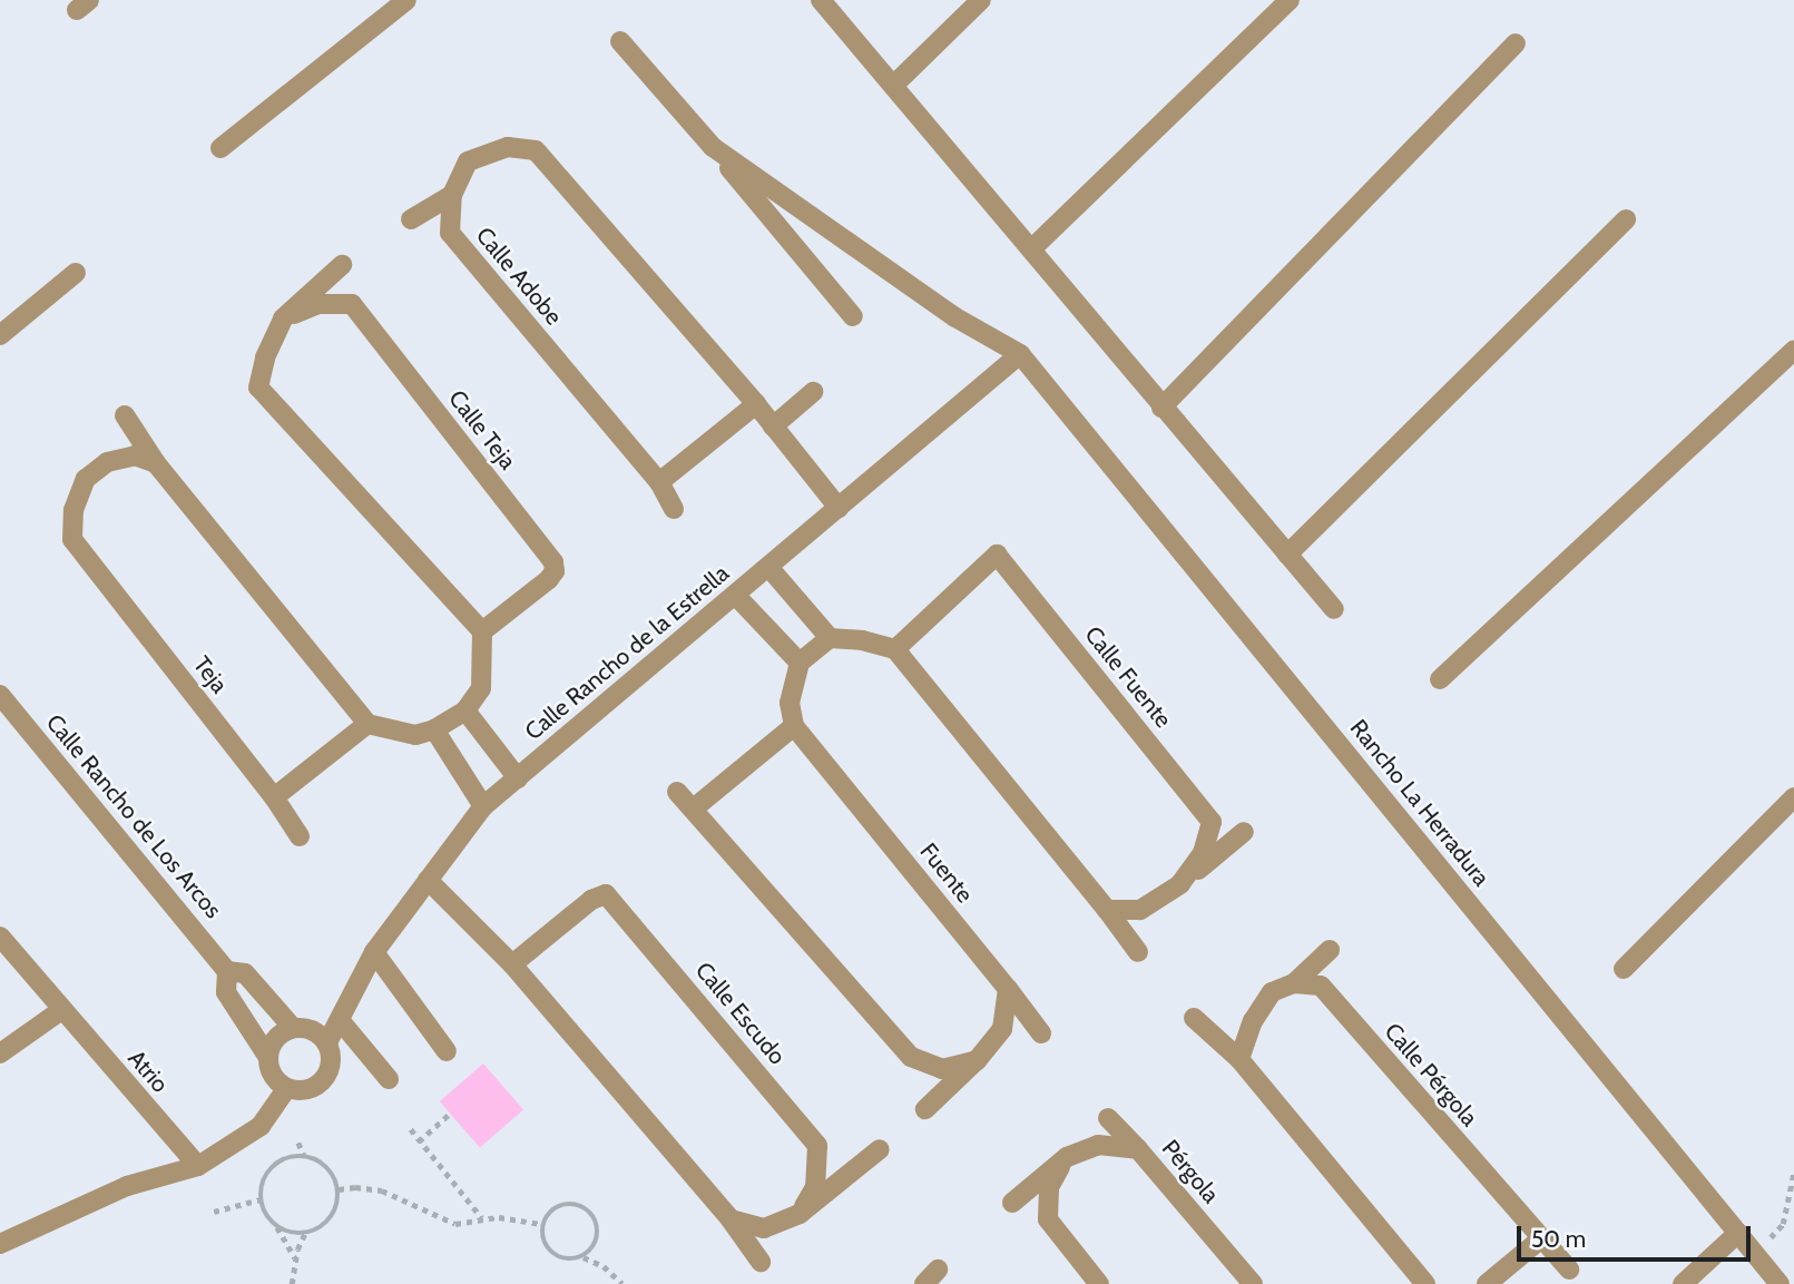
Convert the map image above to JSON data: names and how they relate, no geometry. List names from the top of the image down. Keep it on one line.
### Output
{"streets":{"street":["Calle Adobe","Calle Teja","Calle Rancho de la Estrella","Teja","Calle Fuente","Rancho La Herradura","Calle Rancho de Los Arcos","Fuente","Calle Escudo","Atrio","Calle Pérgola","Pérgola"]},"crossings":[["Calle Adobe","Calle Rancho de la Estrella"],["Calle Rancho de la Estrella","Rancho La Herradura"],["Calle Rancho de la Estrella","Calle Rancho de Los Arcos"]],"scale_bar":"50 m"}
